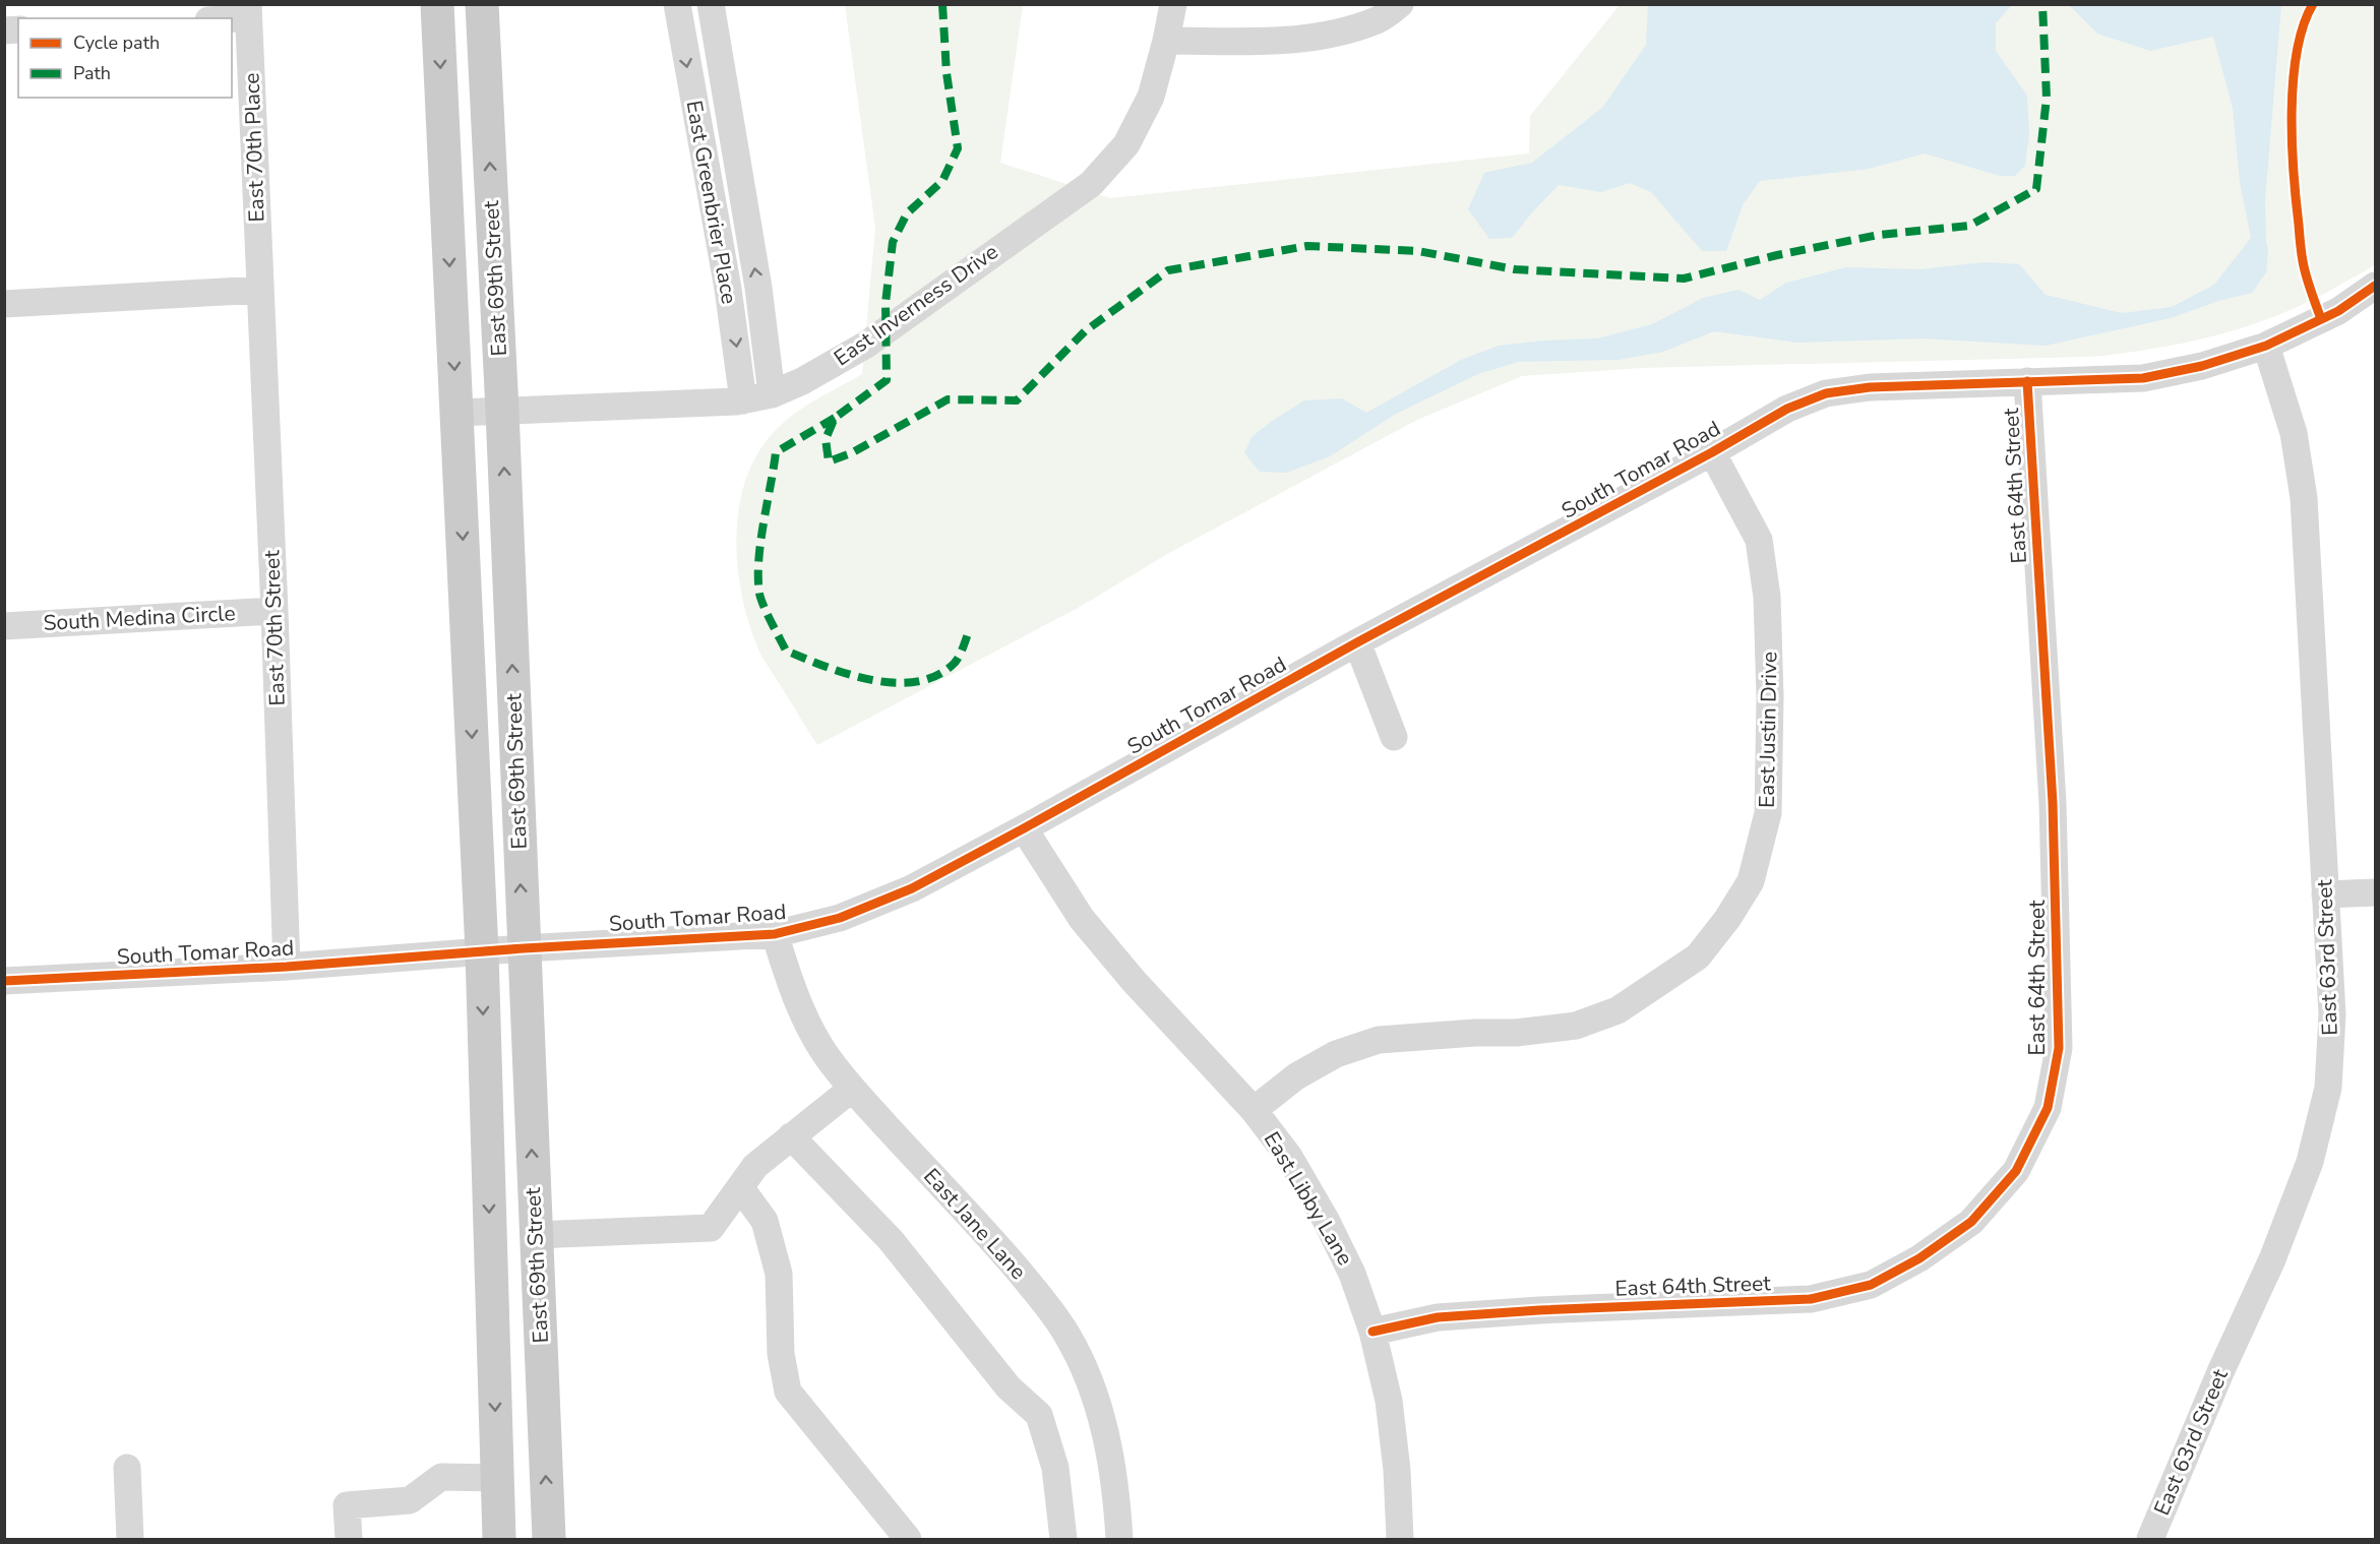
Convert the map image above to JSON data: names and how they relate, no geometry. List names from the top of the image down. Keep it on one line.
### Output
{"streets":{"main road":["East 69th Street"],"street":["East 70th Place","East Greenbrier Place","East Inverness Drive","South Tomar Road","East 64th Street","South Medina Circle","East 70th Street","East Justin Drive","East 63rd Street","East Libby Lane","East Jane Lane"]},"crossings":[["East 70th Place","East 70th Street"],["East Greenbrier Place","East Inverness Drive"],["East 69th Street","East Inverness Drive"],["East 69th Street","South Tomar Road"],["South Tomar Road","East 64th Street"],["South Tomar Road","East 70th Street"],["South Tomar Road","East Justin Drive"],["South Tomar Road","East 63rd Street"],["South Tomar Road","East Libby Lane"],["South Tomar Road","East Jane Lane"],["East 64th Street","East Libby Lane"],["South Medina Circle","East 70th Street"],["East Justin Drive","East Libby Lane"]],"legend":["Cycle path","Path"]}
